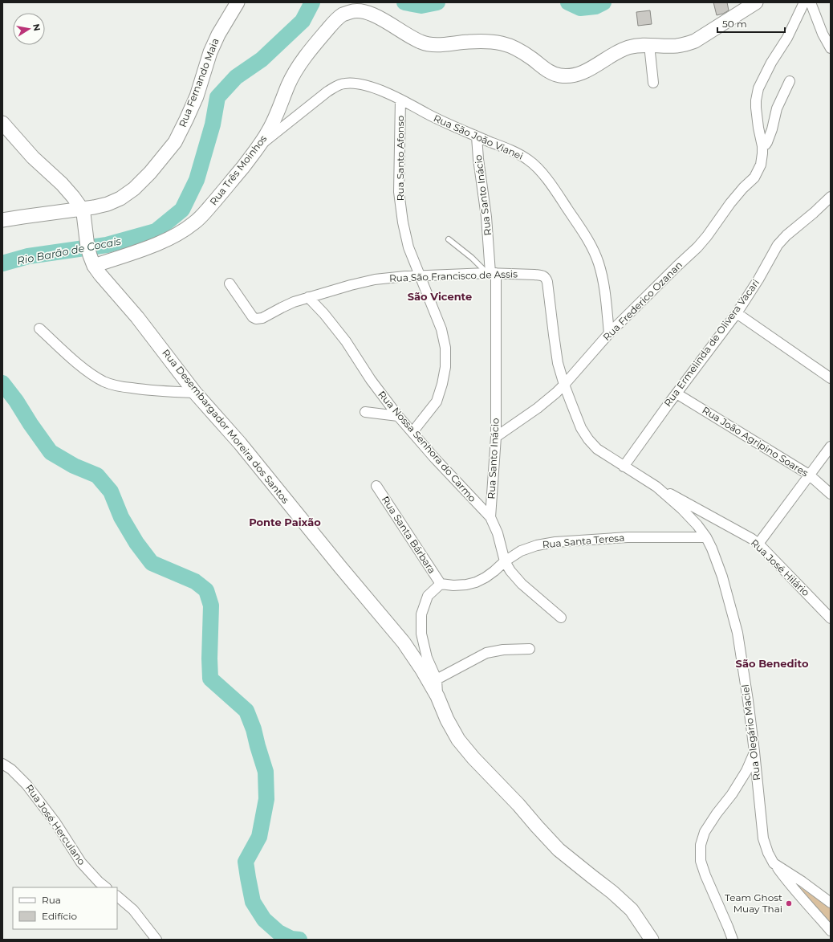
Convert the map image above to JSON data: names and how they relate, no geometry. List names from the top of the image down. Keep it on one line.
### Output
{"streets":{"street":["Rua Fernando Maia","Rua São João Vianei","Rua Santo Afonso","Rua Três Moinhos","Rua Santo Inácio","Rua São Francisco de Assis","Rua Frederico Ozanan","Rua Ermelinda de Olivera Vacari","Rua Desembargador Moreira dos Santos","Rua João Agripino Soares","Rua Nossa Senhora do Carmo","Rua Santa Bárbara","Rua Santa Teresa","Rua José Hilário","Rua Olegário Maciel","Rua José Herculano"]},"crossings":[["Rua Fernando Maia","Rua Desembargador Moreira dos Santos"],["Rua São João Vianei","Rua Santo Afonso"],["Rua São João Vianei","Rua Três Moinhos"],["Rua São João Vianei","Rua Santo Inácio"],["Rua São João Vianei","Rua Frederico Ozanan"],["Rua Santo Afonso","Rua São Francisco de Assis"],["Rua Santo Afonso","Rua Nossa Senhora do Carmo"],["Rua Três Moinhos","Rua Desembargador Moreira dos Santos"],["Rua Santo Inácio","Rua São Francisco de Assis"],["Rua Santo Inácio","Rua Frederico Ozanan"],["Rua Santo Inácio","Rua Nossa Senhora do Carmo"],["Rua São Francisco de Assis","Rua Nossa Senhora do Carmo"],["Rua São Francisco de Assis","Rua Olegário Maciel"],["Rua Frederico Ozanan","Rua Olegário Maciel"],["Rua Ermelinda de Olivera Vacari","Rua João Agripino Soares"],["Rua Ermelinda de Olivera Vacari","Rua Olegário Maciel"],["Rua Santa Bárbara","Rua Santa Teresa"],["Rua Santa Teresa","Rua Olegário Maciel"],["Rua José Hilário","Rua Olegário Maciel"]],"districts":["São Vicente","Ponte Paixão","São Benedito"],"water":["Rio Barão de Cocais"],"places":["Team Ghost Muay Thai"],"legend":["Rua","Edifício"],"scale_bar":"50 m","north":"right"}
